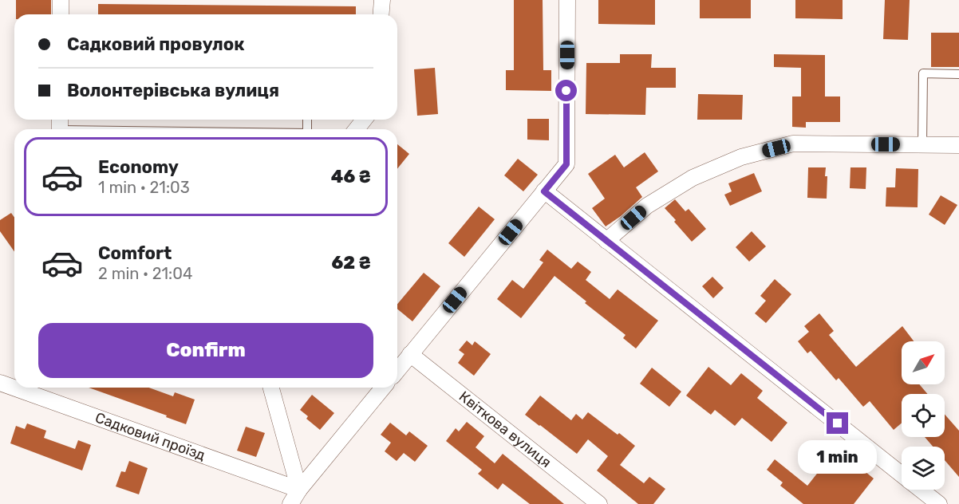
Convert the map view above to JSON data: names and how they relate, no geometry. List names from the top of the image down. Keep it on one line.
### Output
{"streets":{"street":["Квіткова вулиця","Садковий проїзд"]},"north":"top right","page":{"banner":["Садковий провулок","Волонтерівська вулиця"],"list":[{"name":"Economy","note":"1 min · 21:03","value":"46 ₴"},{"name":"Comfort","note":"2 min · 21:04","value":"62 ₴"}],"buttons":"Confirm","bubble":"1 min"}}
